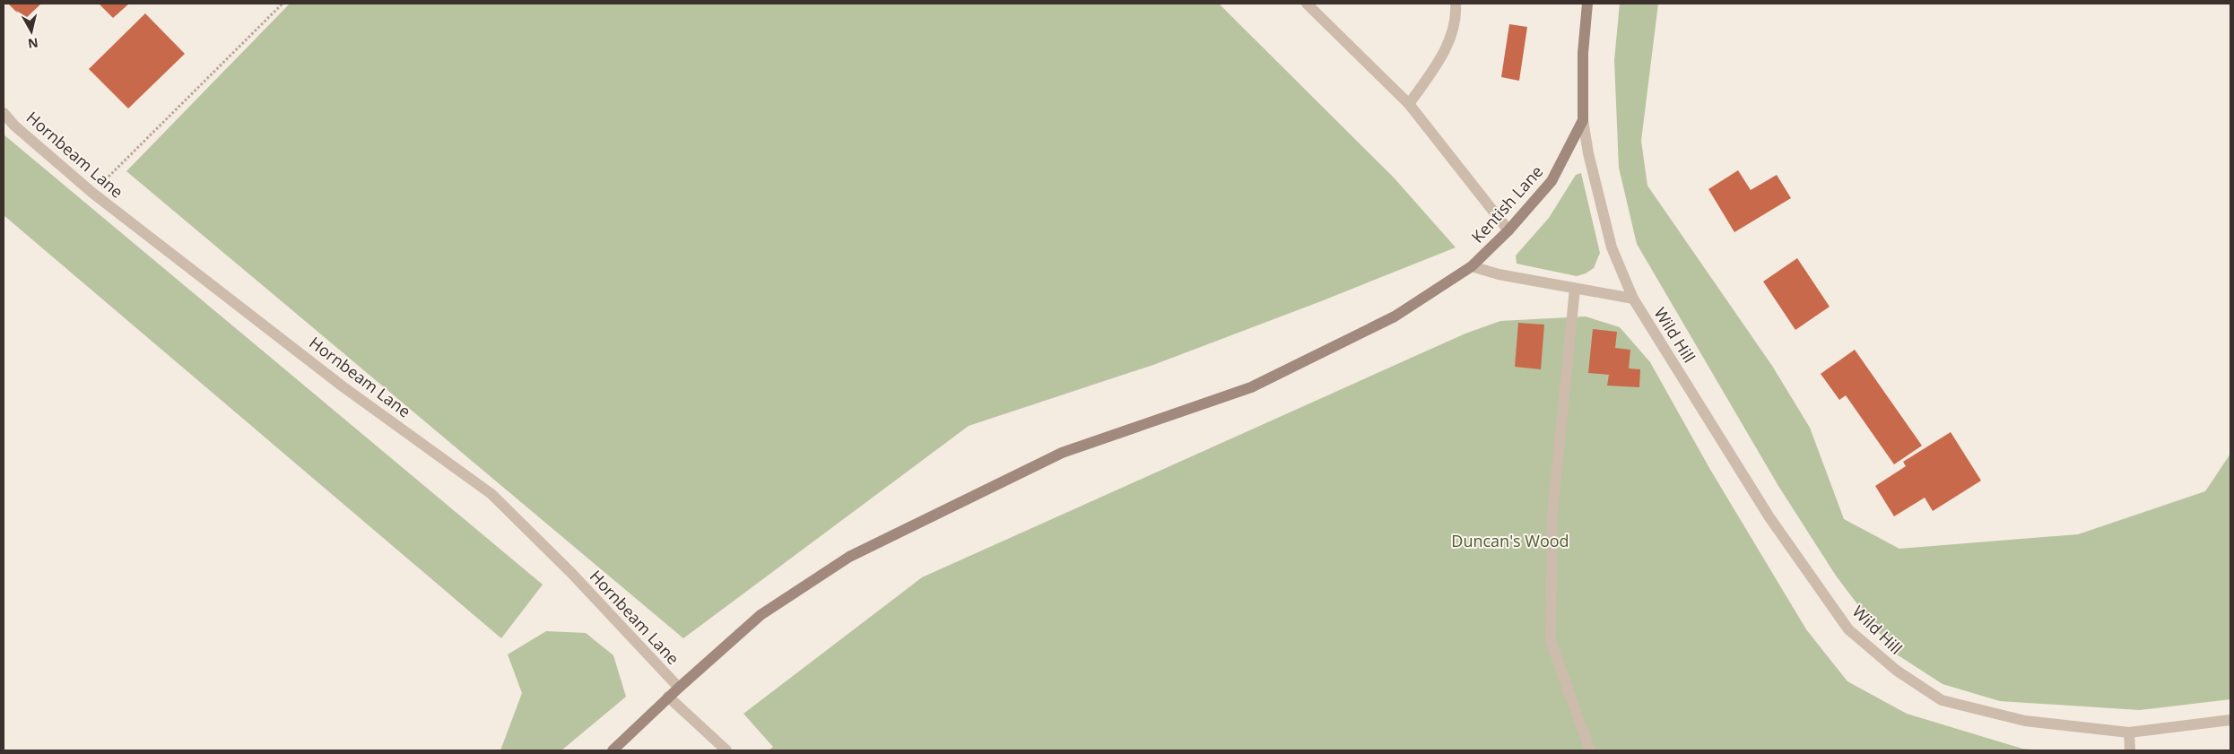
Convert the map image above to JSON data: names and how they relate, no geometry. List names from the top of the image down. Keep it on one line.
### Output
{"streets":{"main road":["Kentish Lane"],"street":["Hornbeam Lane","Wild Hill"]},"crossings":[["Hornbeam Lane","Kentish Lane"],["Kentish Lane","Wild Hill"]],"parks":["Duncan's Wood"],"north":"bottom"}
